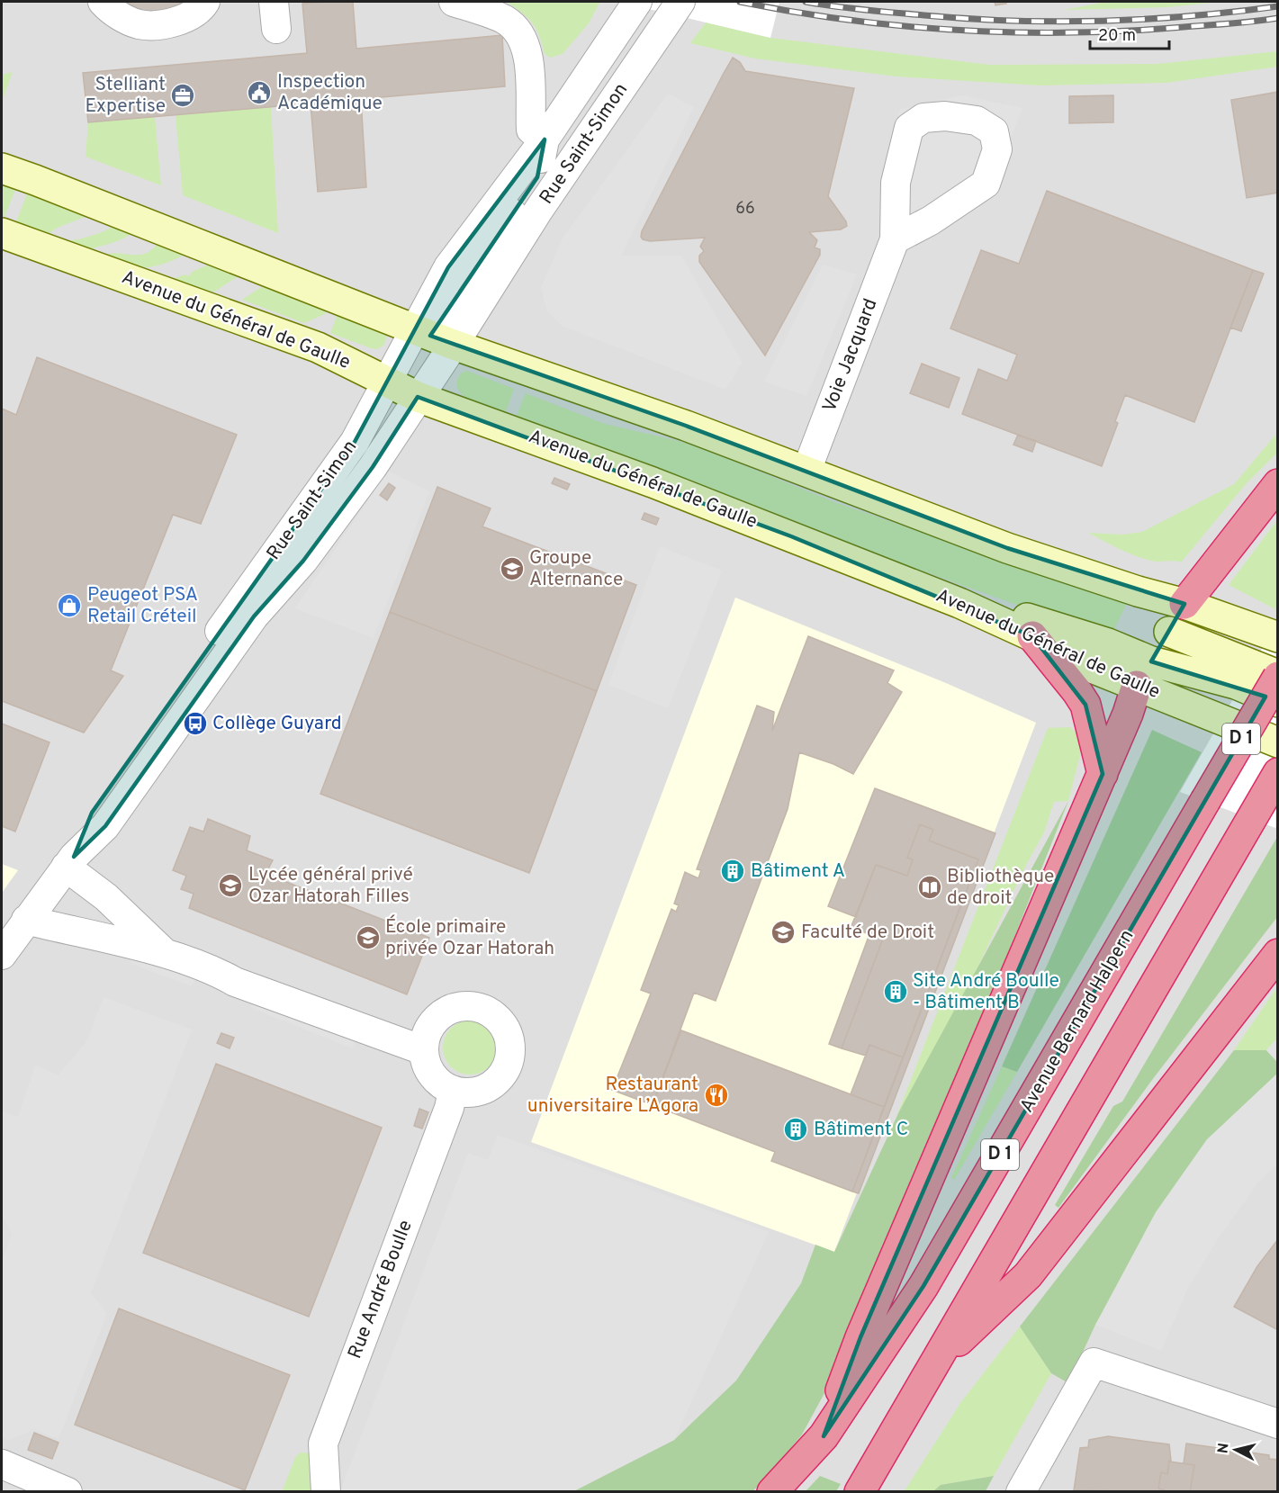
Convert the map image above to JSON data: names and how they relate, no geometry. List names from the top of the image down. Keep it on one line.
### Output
{"streets":{"highway":["D 1","Avenue Bernard Halpern"],"main road":["Avenue du Général de Gaulle"],"street":["Rue Saint-Simon","Voie Jacquard","Rue André Boulle"]},"crossings":[["Rue Saint-Simon","Avenue du Général de Gaulle"]],"places":{"public building":["Inspection Académique"],"office":["Stelliant Expertise"],"school or university":["Groupe Alternance","Lycée général privé Ozar Hatorah Filles","Faculté de Droit","École primaire privée Ozar Hatorah"],"shop":["Peugeot PSA Retail Créteil"],"bus stop":["Collège Guyard"],"building":["Bâtiment A","Site André Boulle - Bâtiment B","Bâtiment C"],"library":["Bibliothèque de droit"],"restaurant":["Restaurant universitaire L’Agora"]},"house_numbers":["66"],"scale_bar":"20 m","north":"left"}
